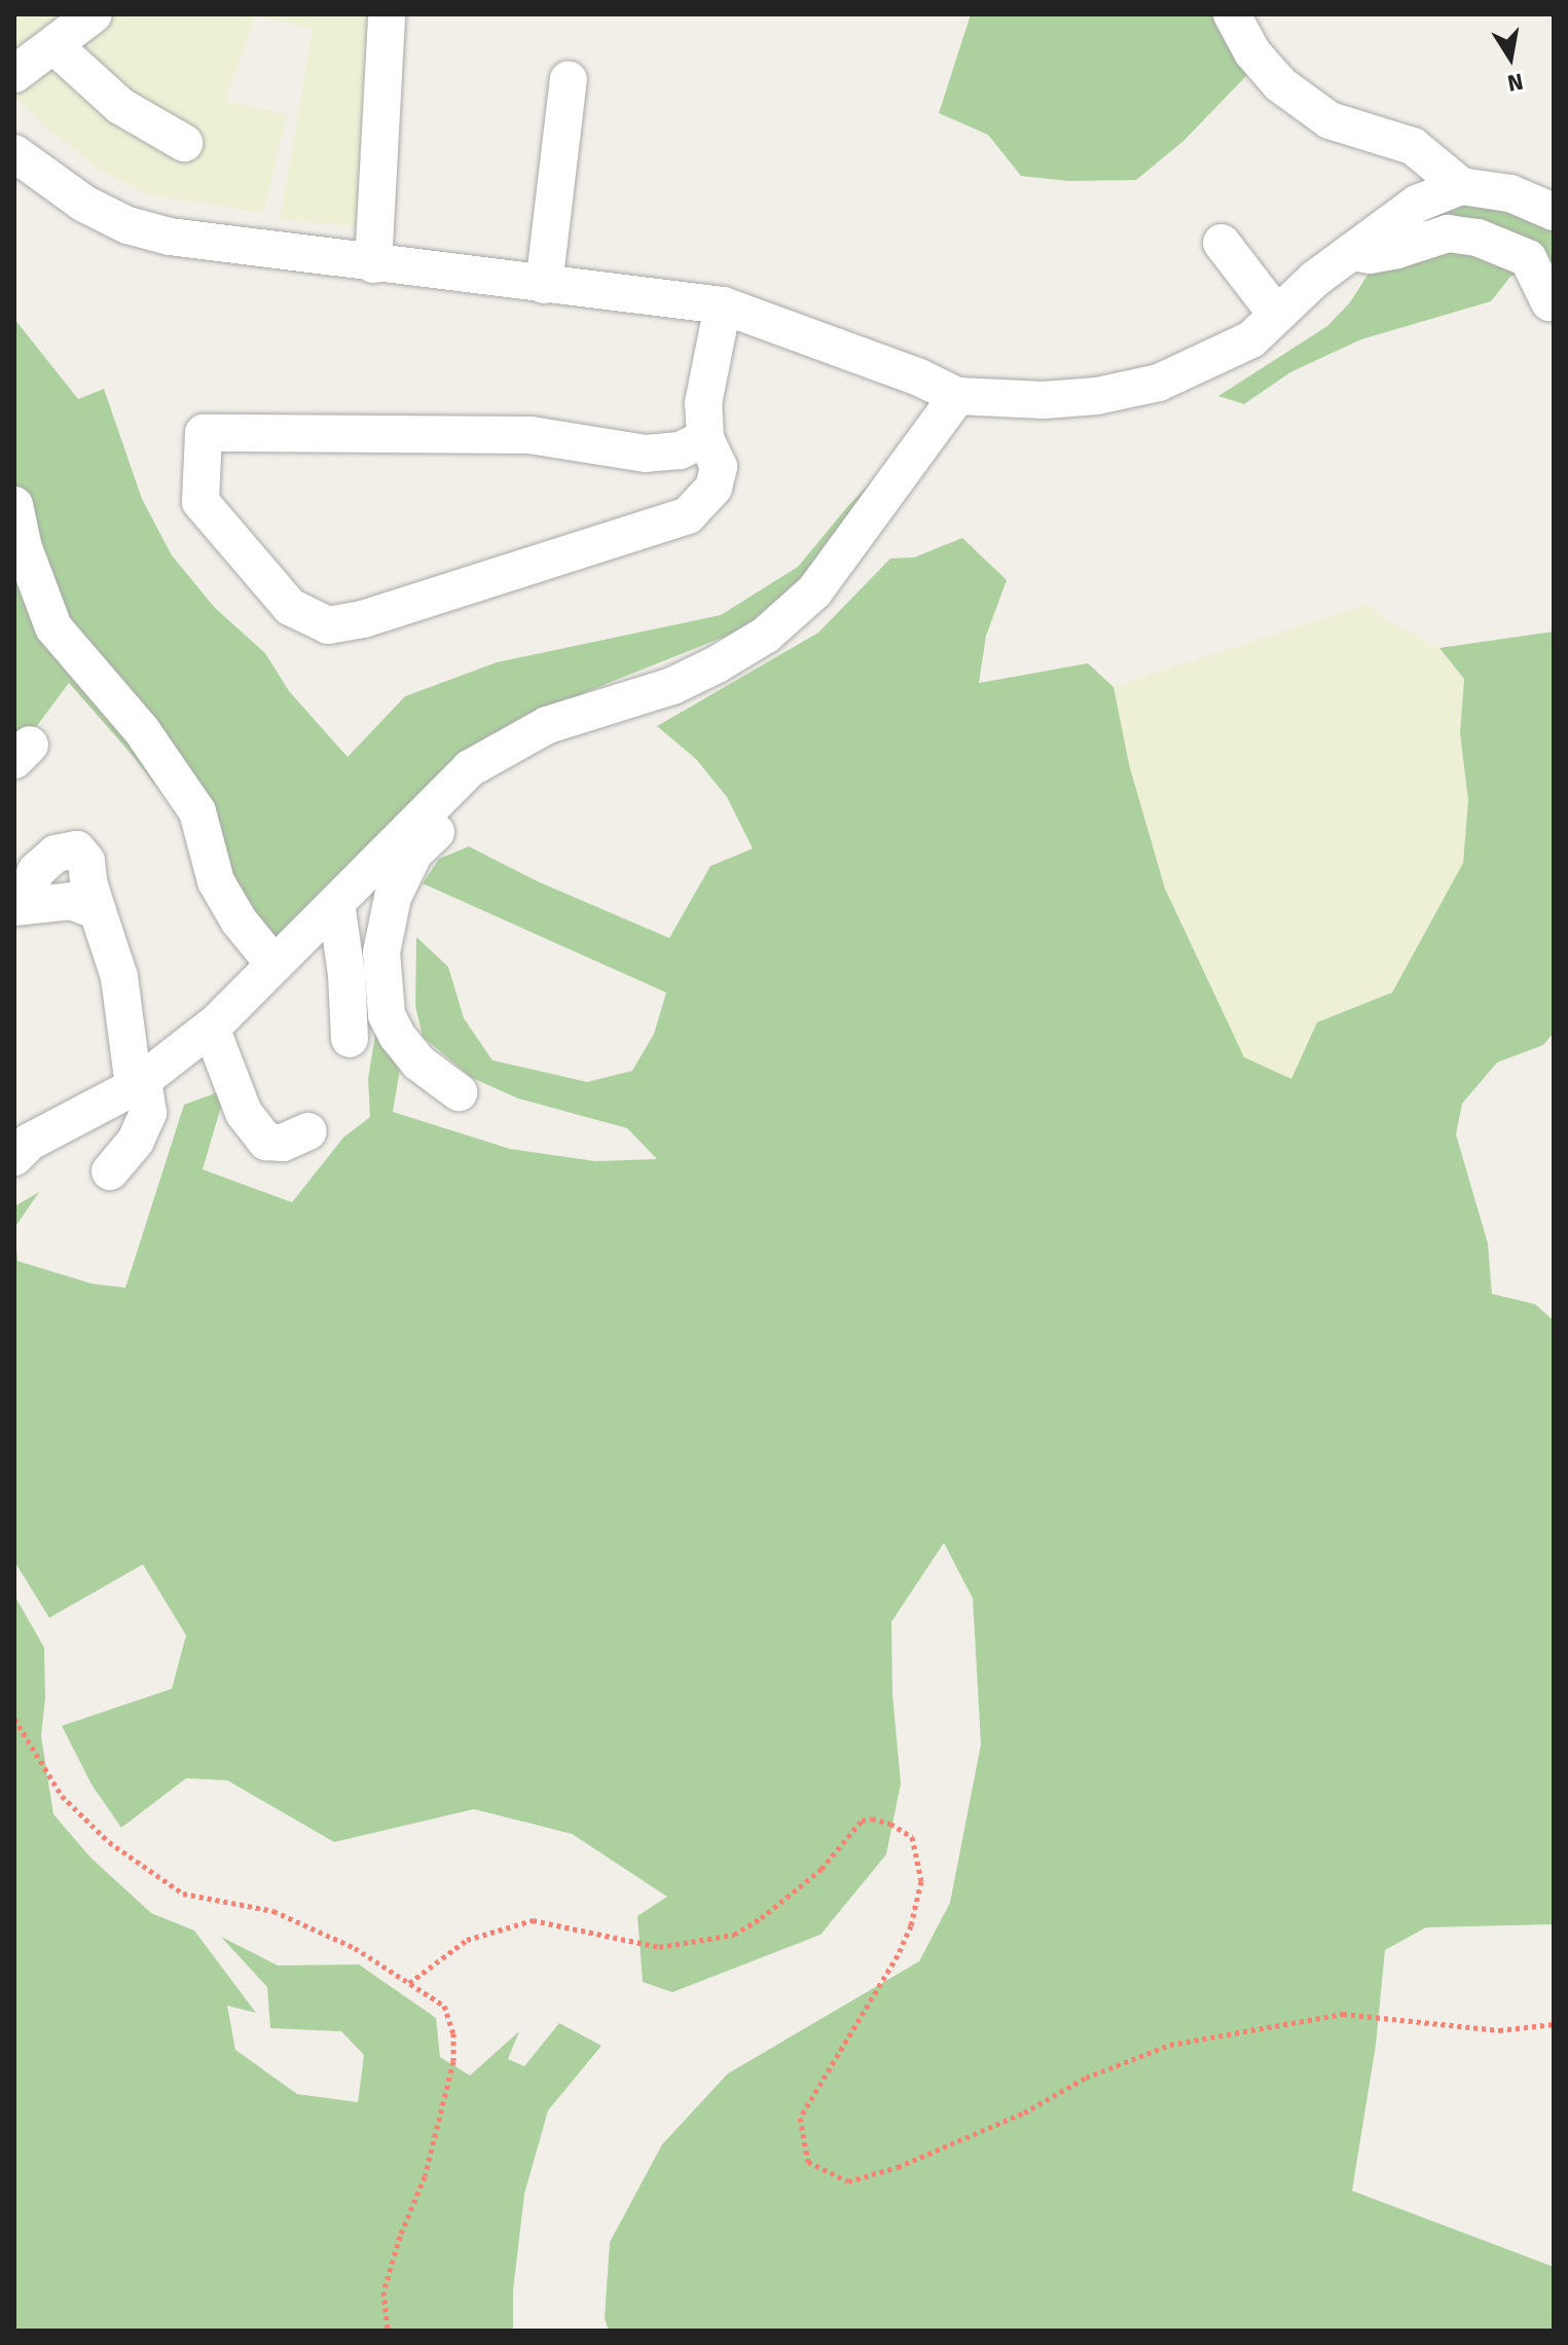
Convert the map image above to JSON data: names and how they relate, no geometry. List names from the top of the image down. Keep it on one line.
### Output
{"north":"bottom"}
